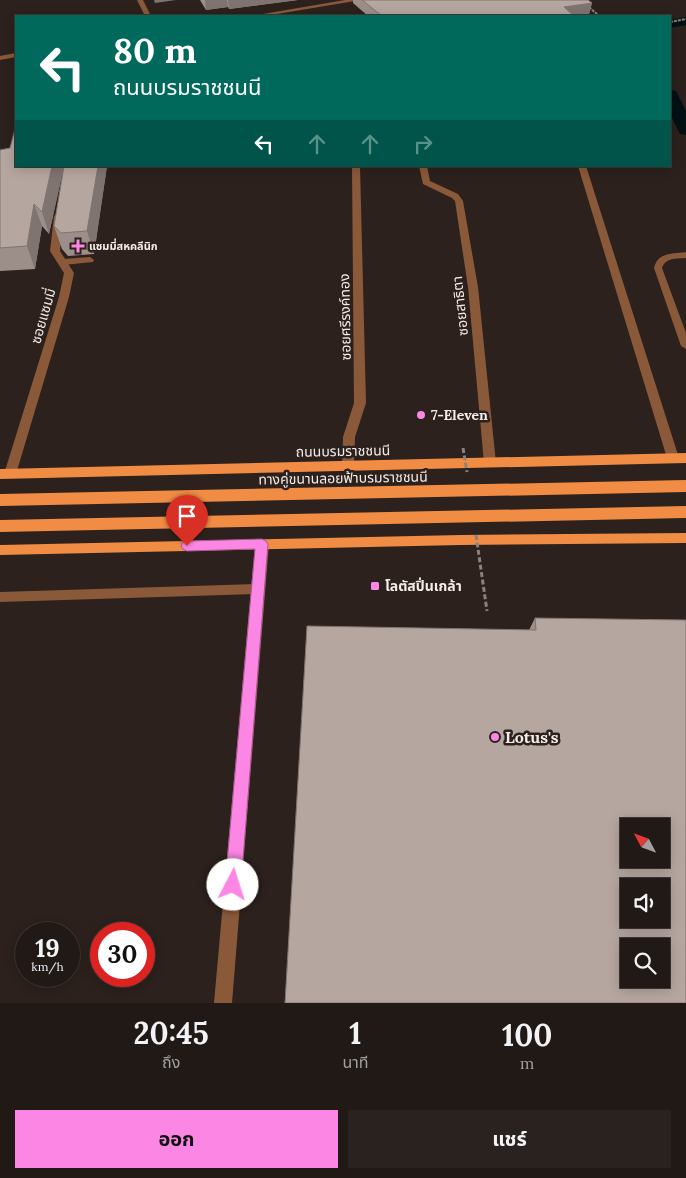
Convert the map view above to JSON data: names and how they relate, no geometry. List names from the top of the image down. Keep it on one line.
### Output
{"streets":{"main road":["ถนนบรมราชชนนี","ทางคู่ขนานลอยฟ้าบรมราชชนนี"],"street":["ซอยสาธิตา","ซอยแซมมี่","ซอยศรีรงค์ทอง"]},"crossings":[["ซอยสาธิตา","ถนนบรมราชชนนี"],["ซอยแซมมี่","ถนนบรมราชชนนี"],["ซอยศรีรงค์ทอง","ถนนบรมราชชนนี"]],"places":{"health":["แซมมี่สหคลีนิก"],"other":["7-Eleven","Lotus's"],"transit":["โลตัสปิ่นเกล้า"]},"north":"top left","page":{"turn":["80 m","ถนนบรมราชชนนี"],"speed":"19 km/h","limit":"30","eta":["20:45","ถึง","1","นาที","100","m"],"buttons":["ออก","แชร์"]}}
